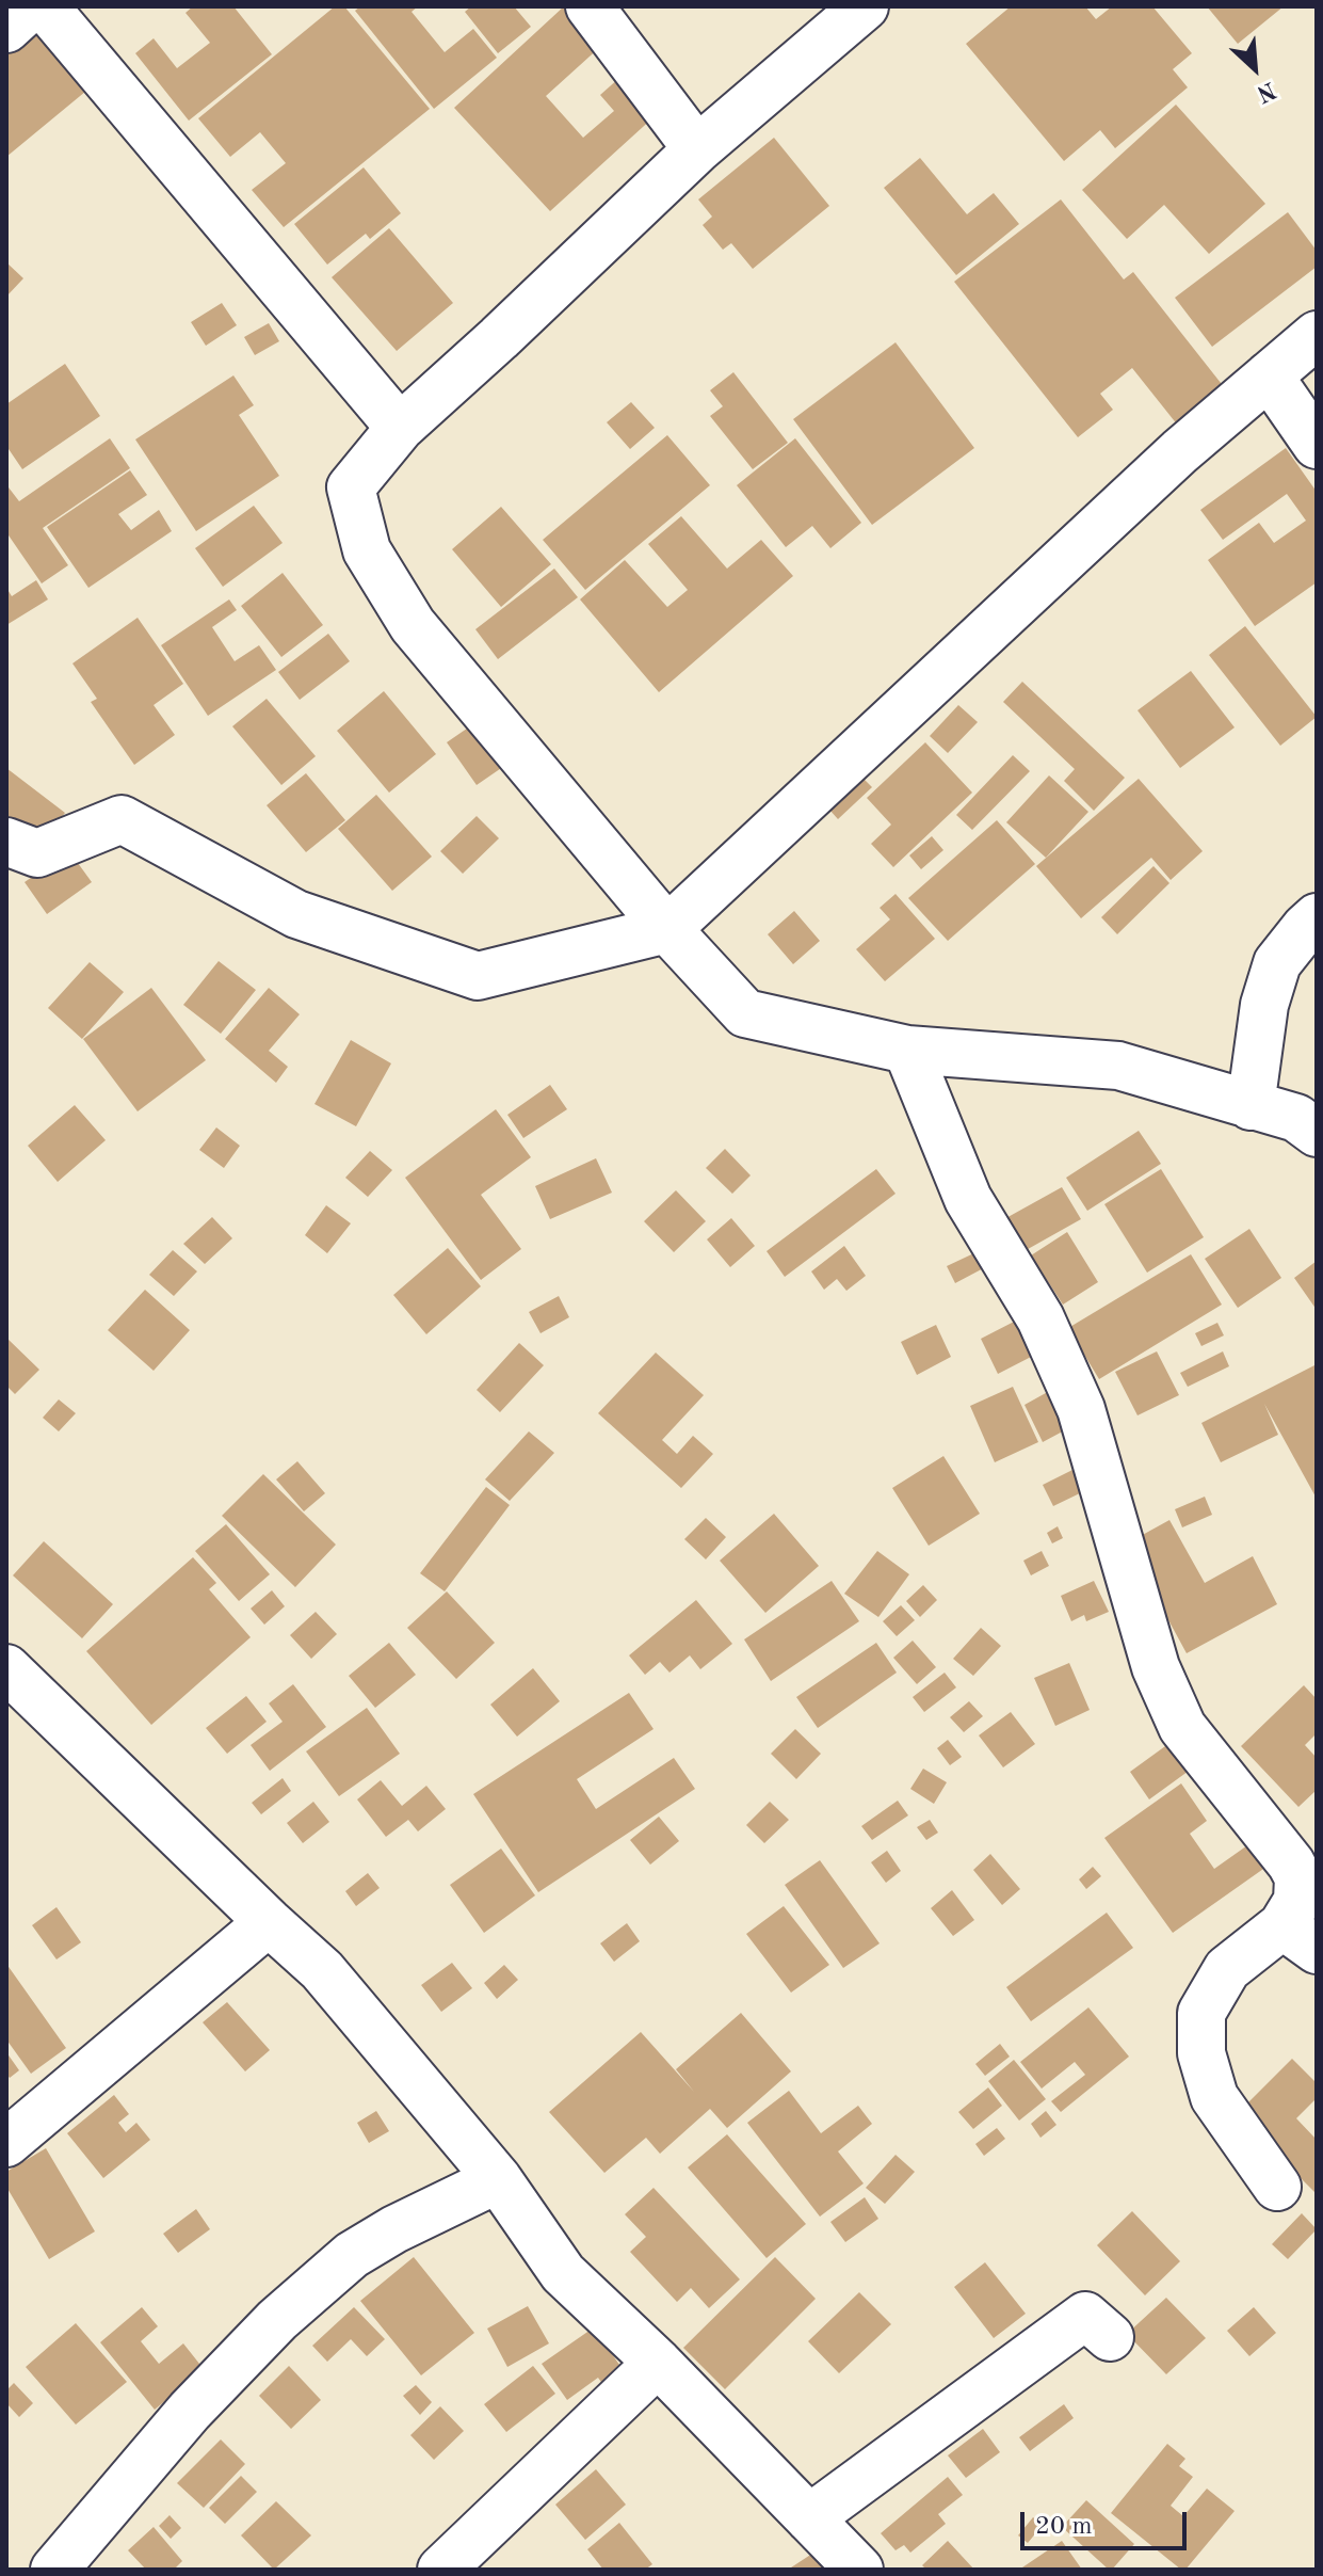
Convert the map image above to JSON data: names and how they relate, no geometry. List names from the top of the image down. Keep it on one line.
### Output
{"scale_bar":"20 m","north":"bottom right"}
